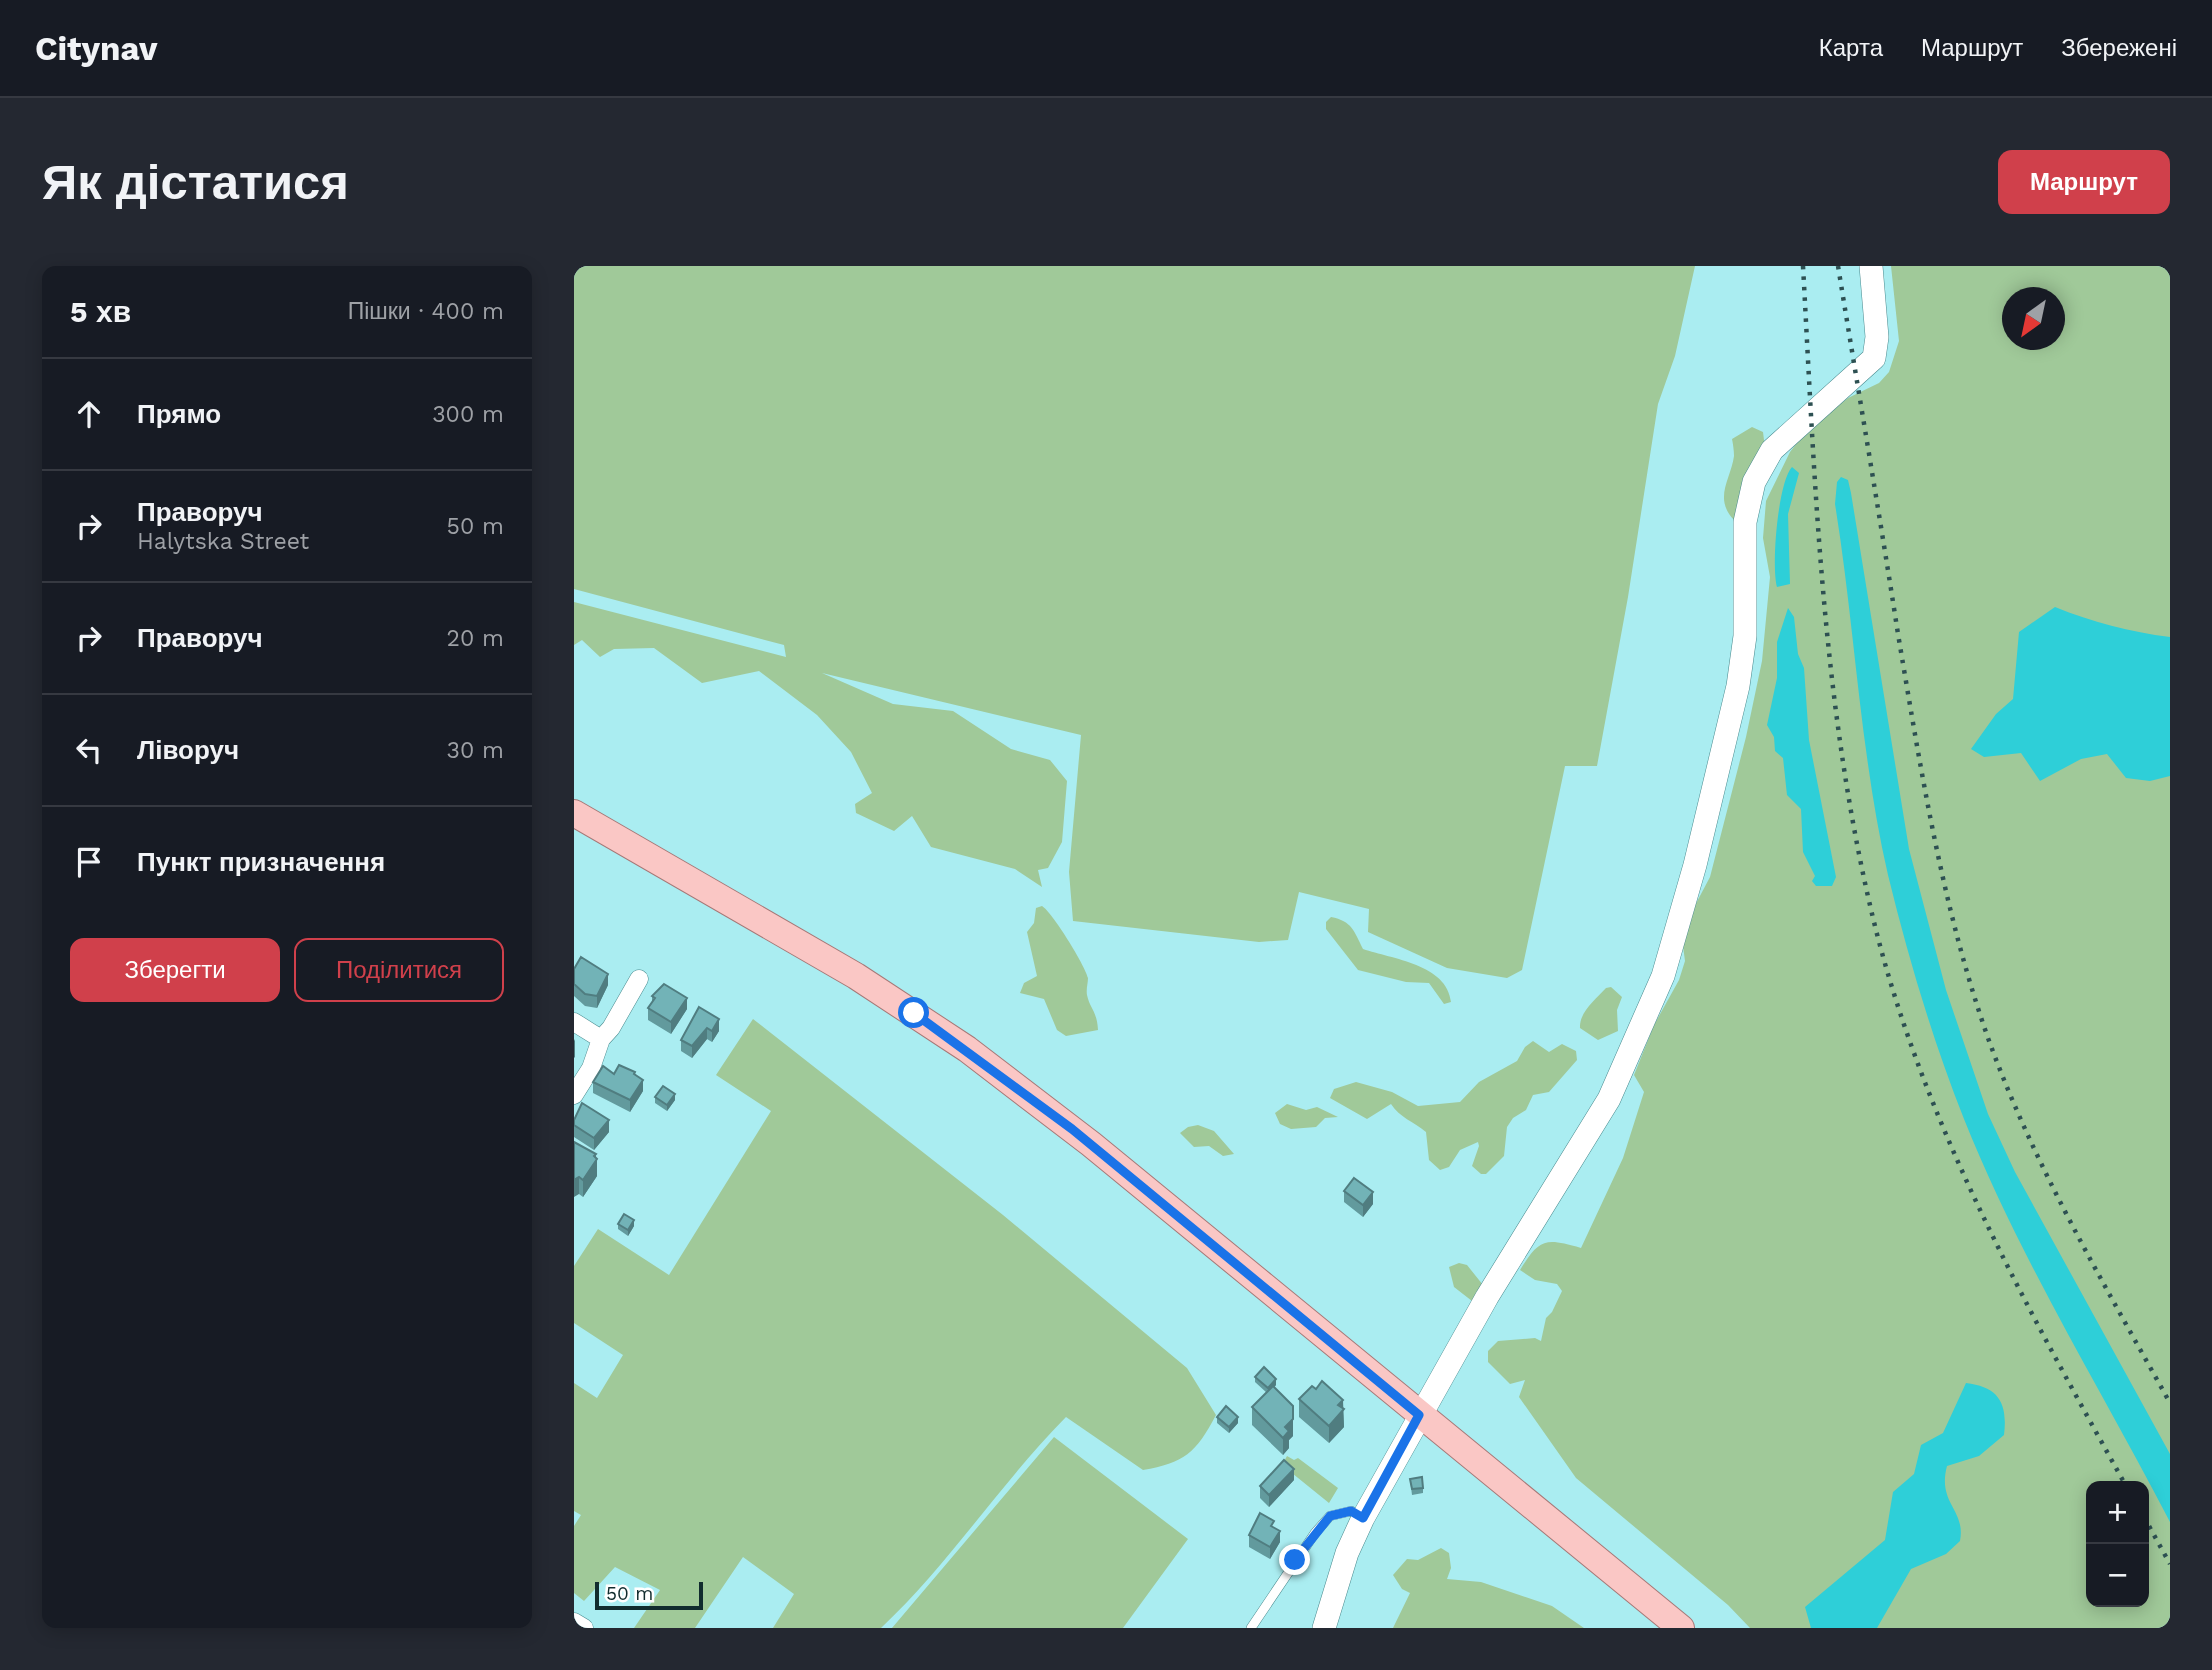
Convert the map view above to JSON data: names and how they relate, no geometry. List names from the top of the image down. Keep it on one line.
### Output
{"scale_bar":"50 m","north":"bottom left","page":{"header":"Citynav","nav":["Карта","Маршрут","Збережені"],"buttons":["Маршрут",["Зберегти","Поділитися"]],"title":"Як дістатися","heading":["5 хв","Пішки · 400 m"],"list":[["Прямо","300 m"],["Праворуч","Halytska Street","50 m"],["Праворуч","20 m"],["Ліворуч","30 m"],"Пункт призначення"],"map_buttons":["+","−"],"scale":"50 m"}}
